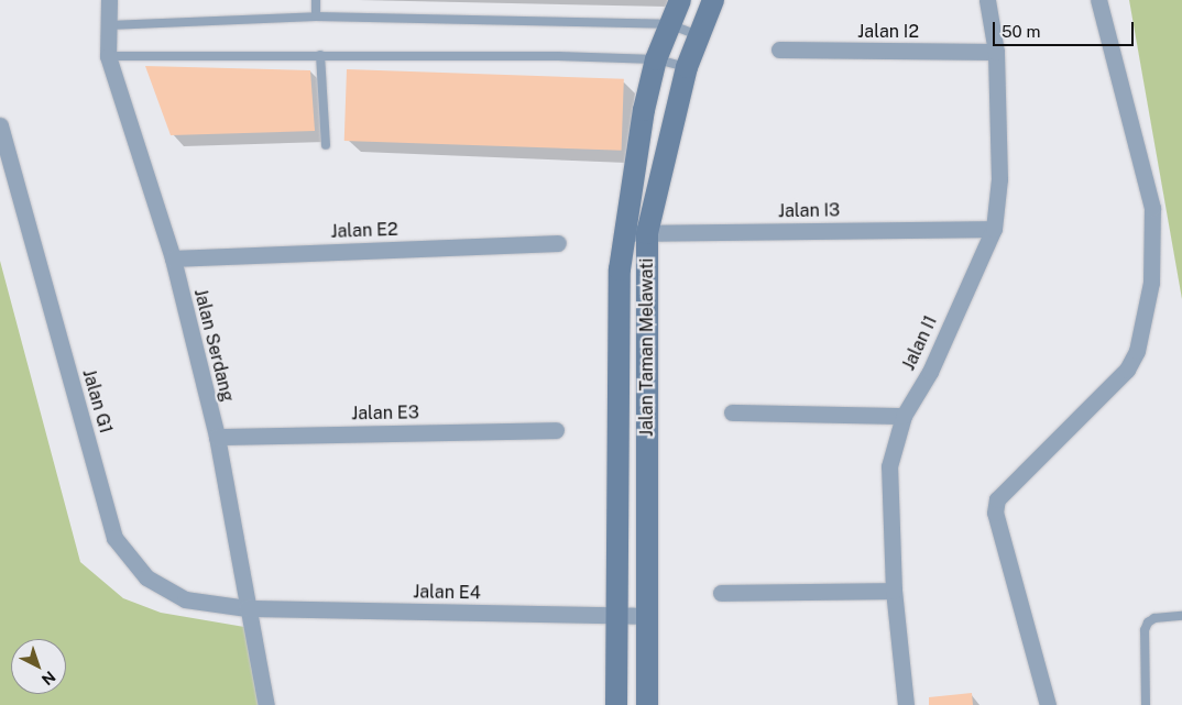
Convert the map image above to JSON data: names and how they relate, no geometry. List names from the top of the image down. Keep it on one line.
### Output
{"streets":{"main road":["Jalan Taman Melawati"],"street":["Jalan I2","Jalan I3","Jalan E2","Jalan I1","Jalan Serdang","Jalan G1","Jalan E3","Jalan E4"]},"crossings":[["Jalan I2","Jalan I1"],["Jalan I3","Jalan I1"],["Jalan I3","Jalan Taman Melawati"],["Jalan E2","Jalan Serdang"],["Jalan Serdang","Jalan G1"],["Jalan Serdang","Jalan E3"],["Jalan Serdang","Jalan E4"],["Jalan Taman Melawati","Jalan E4"],["Jalan G1","Jalan E4"]],"scale_bar":"50 m","north":"bottom right"}
